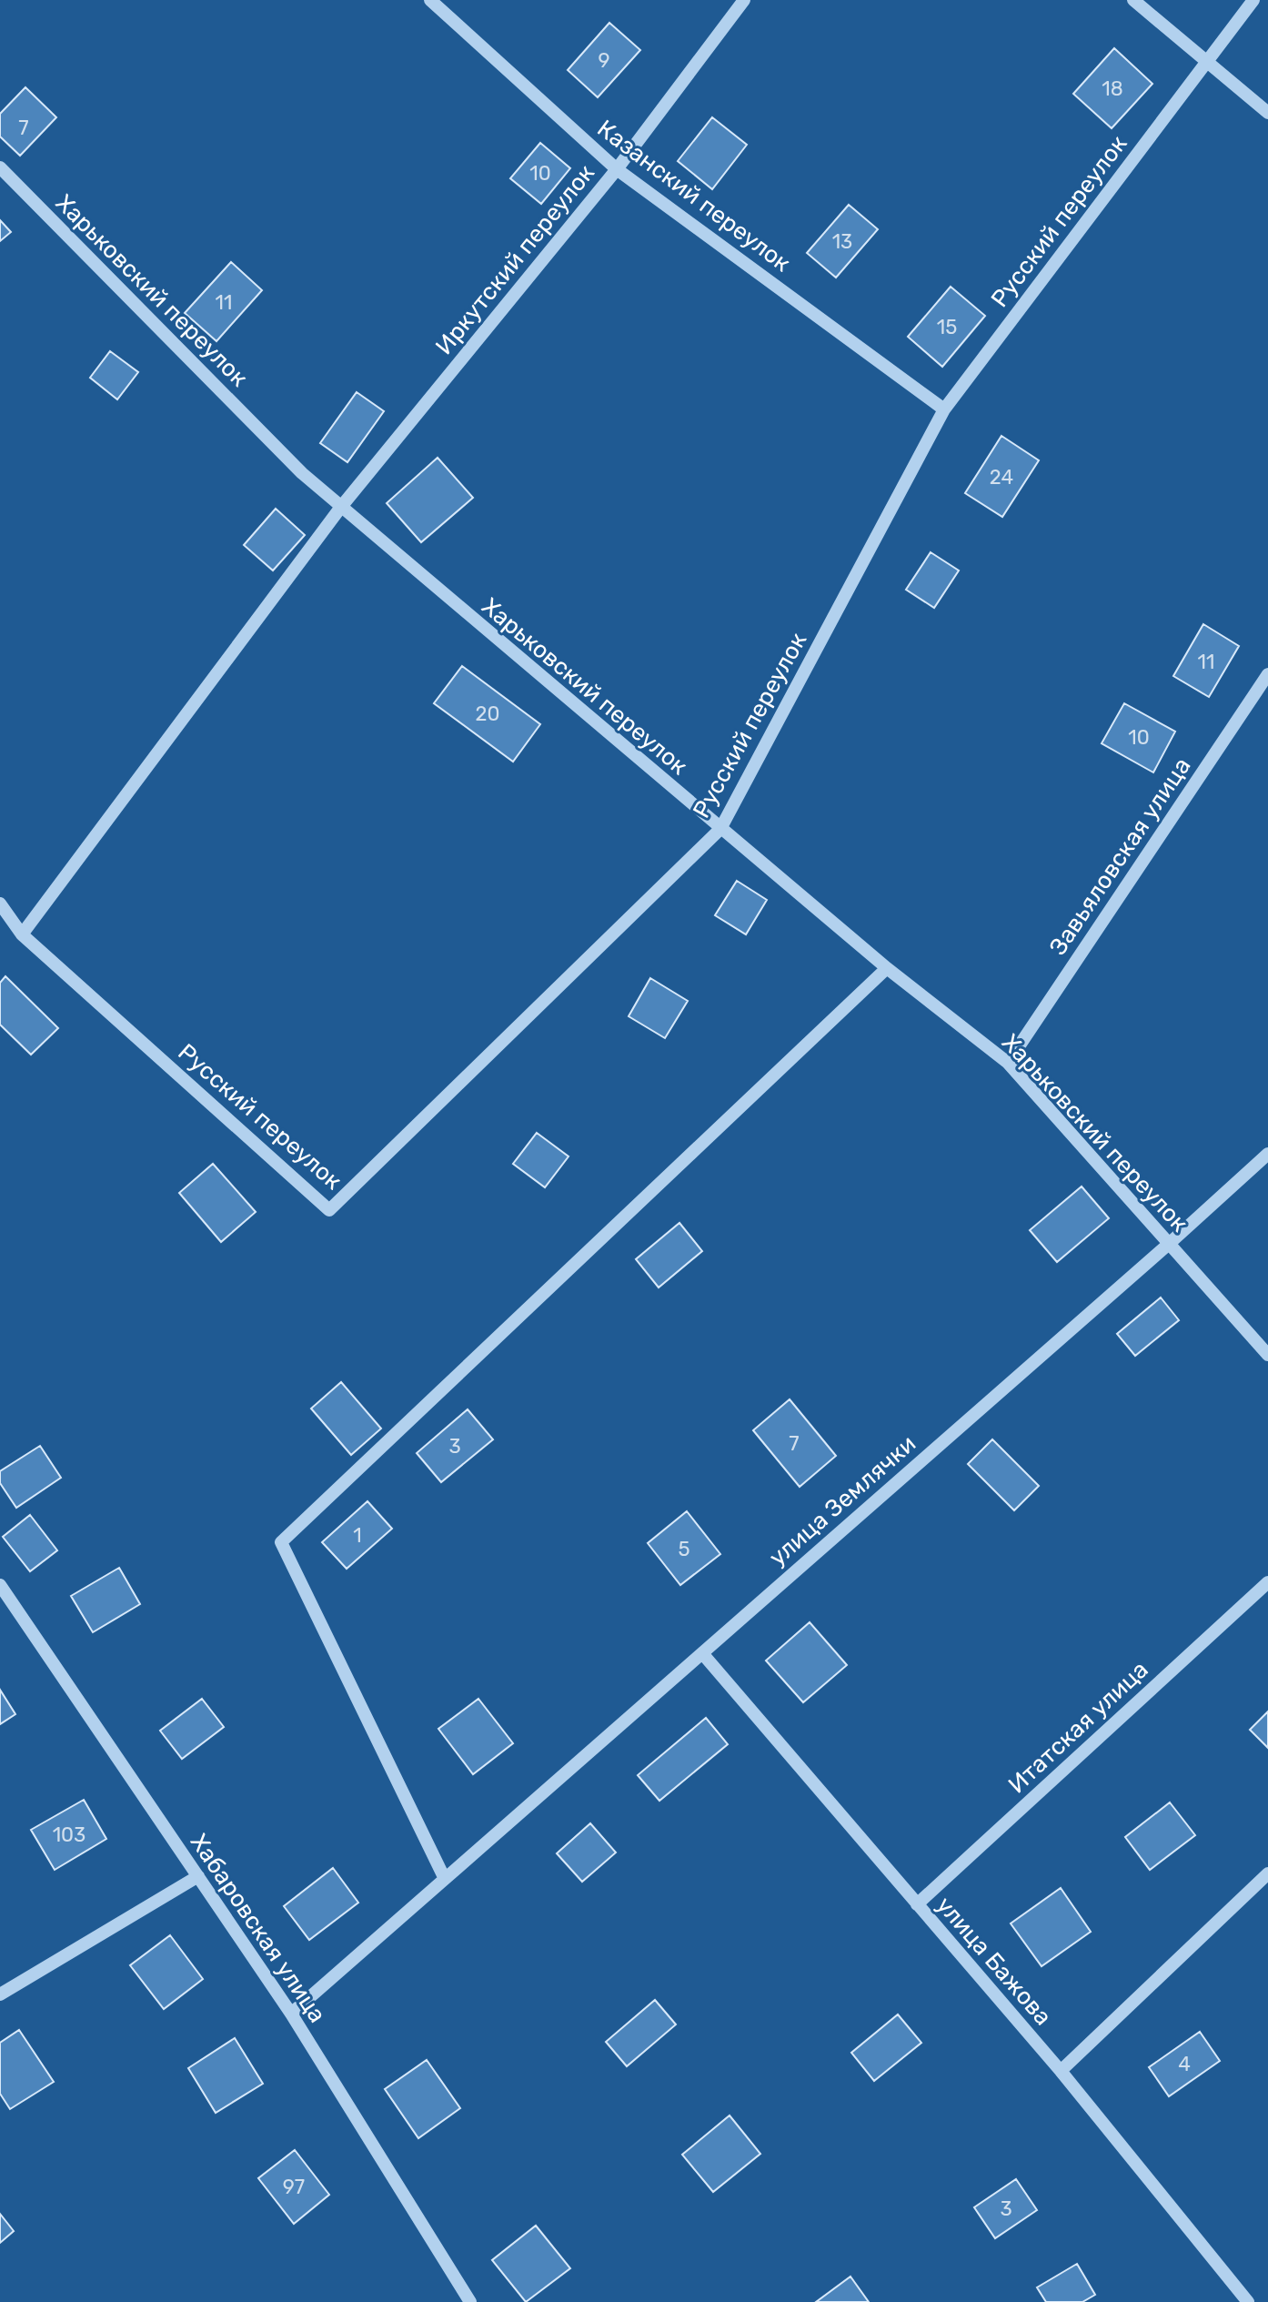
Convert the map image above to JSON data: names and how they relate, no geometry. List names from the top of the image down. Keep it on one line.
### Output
{"streets":{"street":["Казанский переулок","Русский переулок","Иркутский переулок","Харьковский переулок","Завьяловская улица","улица Землячки","Итатская улица","Хабаровская улица","улица Бажова"]},"crossings":[["Казанский переулок","Русский переулок"],["Казанский переулок","Иркутский переулок"],["Русский переулок","Иркутский переулок"],["Русский переулок","Харьковский переулок"],["Иркутский переулок","Харьковский переулок"],["Харьковский переулок","Завьяловская улица"],["Харьковский переулок","улица Землячки"],["улица Землячки","Хабаровская улица"],["улица Землячки","улица Бажова"],["Итатская улица","улица Бажова"]],"house_numbers":["9","18","7","10","13","11","15","24","11","20","10","7","3","1","5","103","4","97","3"]}
